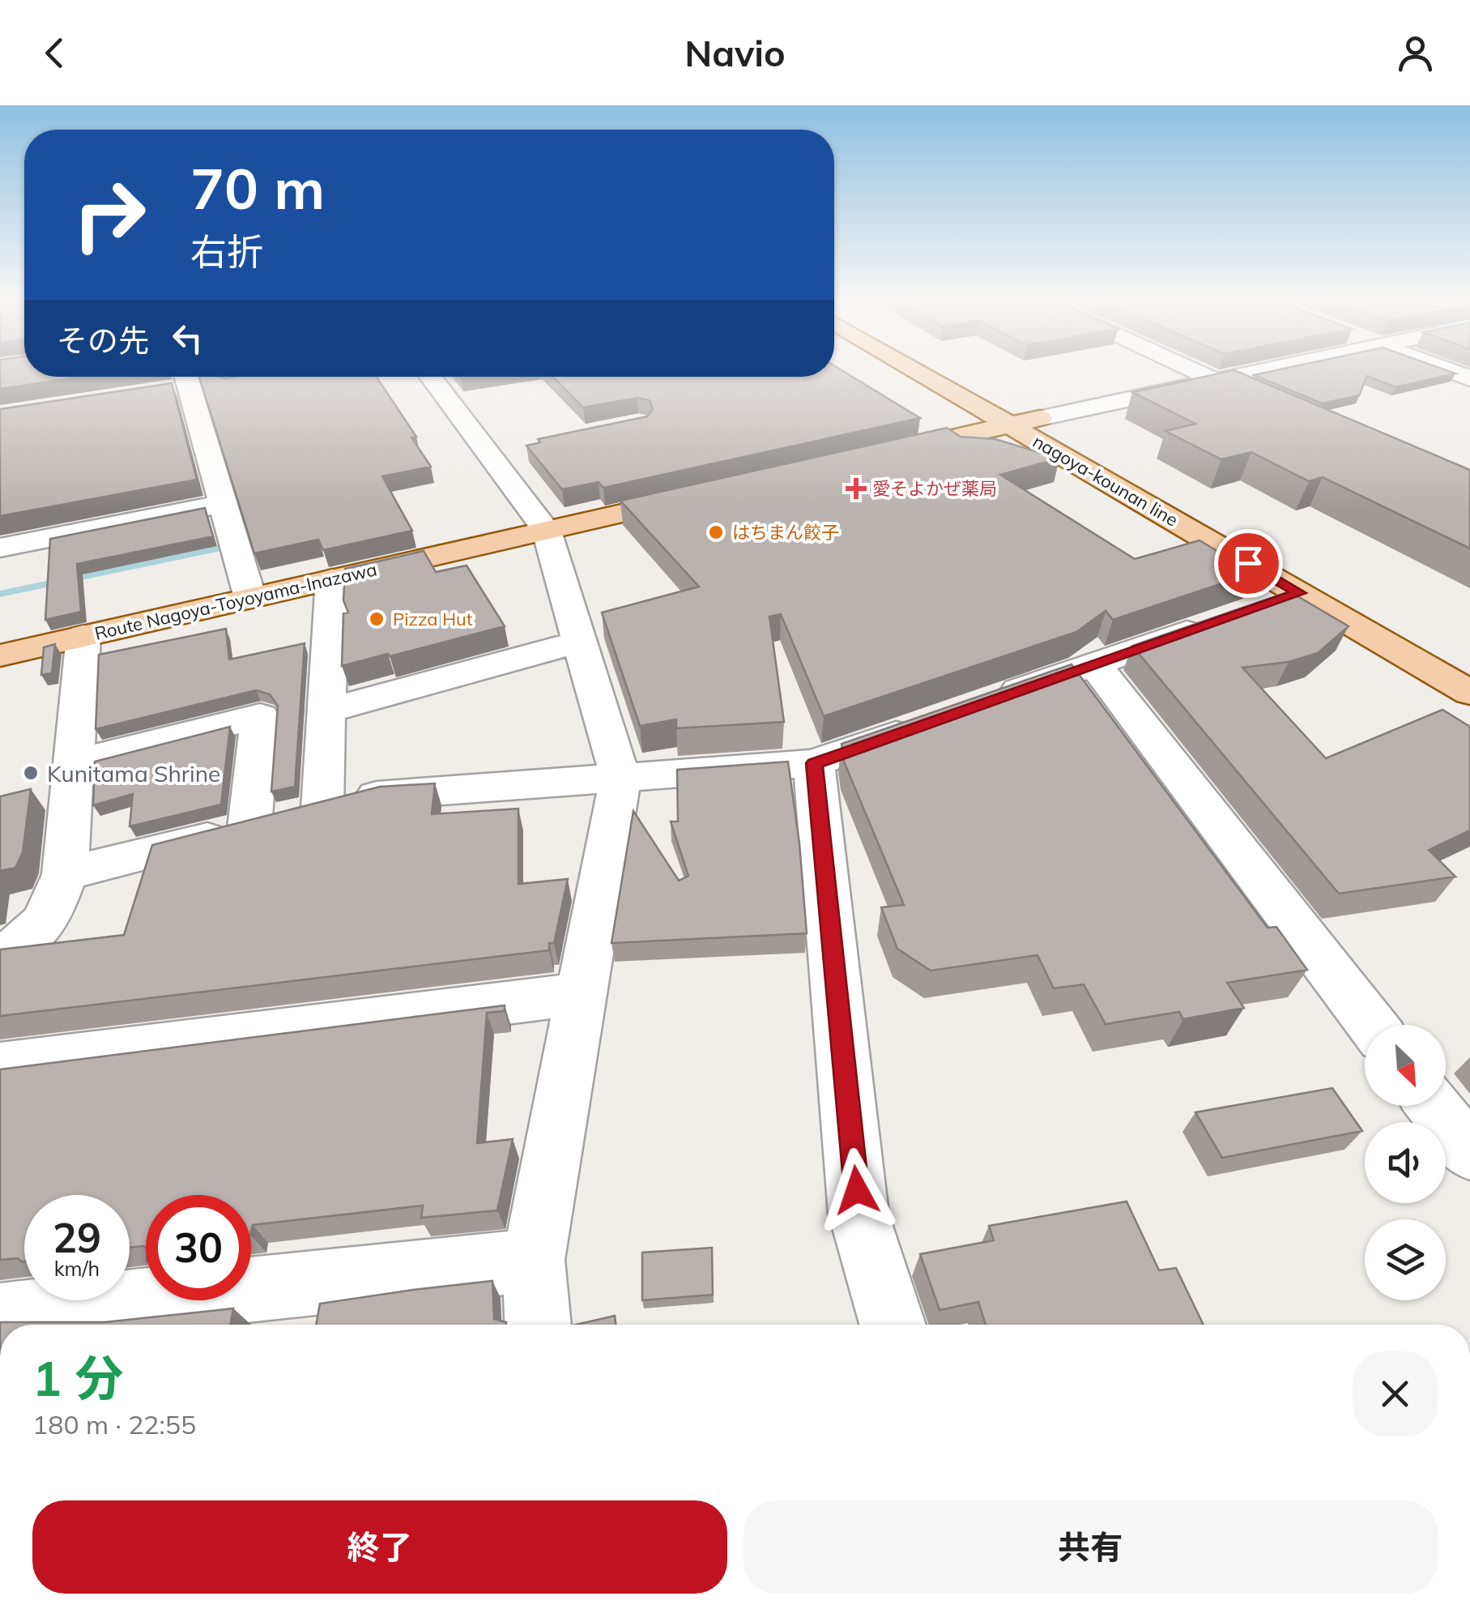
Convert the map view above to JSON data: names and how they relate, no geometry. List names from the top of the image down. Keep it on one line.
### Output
{"streets":{"main road":["nagoya-kounan line","Route Nagoya-Toyoyama-Inazawa"]},"places":{"health":["愛そよかぜ薬局"],"other":["はちまん餃子","Pizza Hut","Kunitama Shrine"]},"north":"bottom right","page":{"header":"Navio","turn":["70 m","右折"],"then":"その先","speed":"29 km/h","limit":"30","heading":["1 分","180 m · 22:55"],"buttons":["終了","共有"]}}
